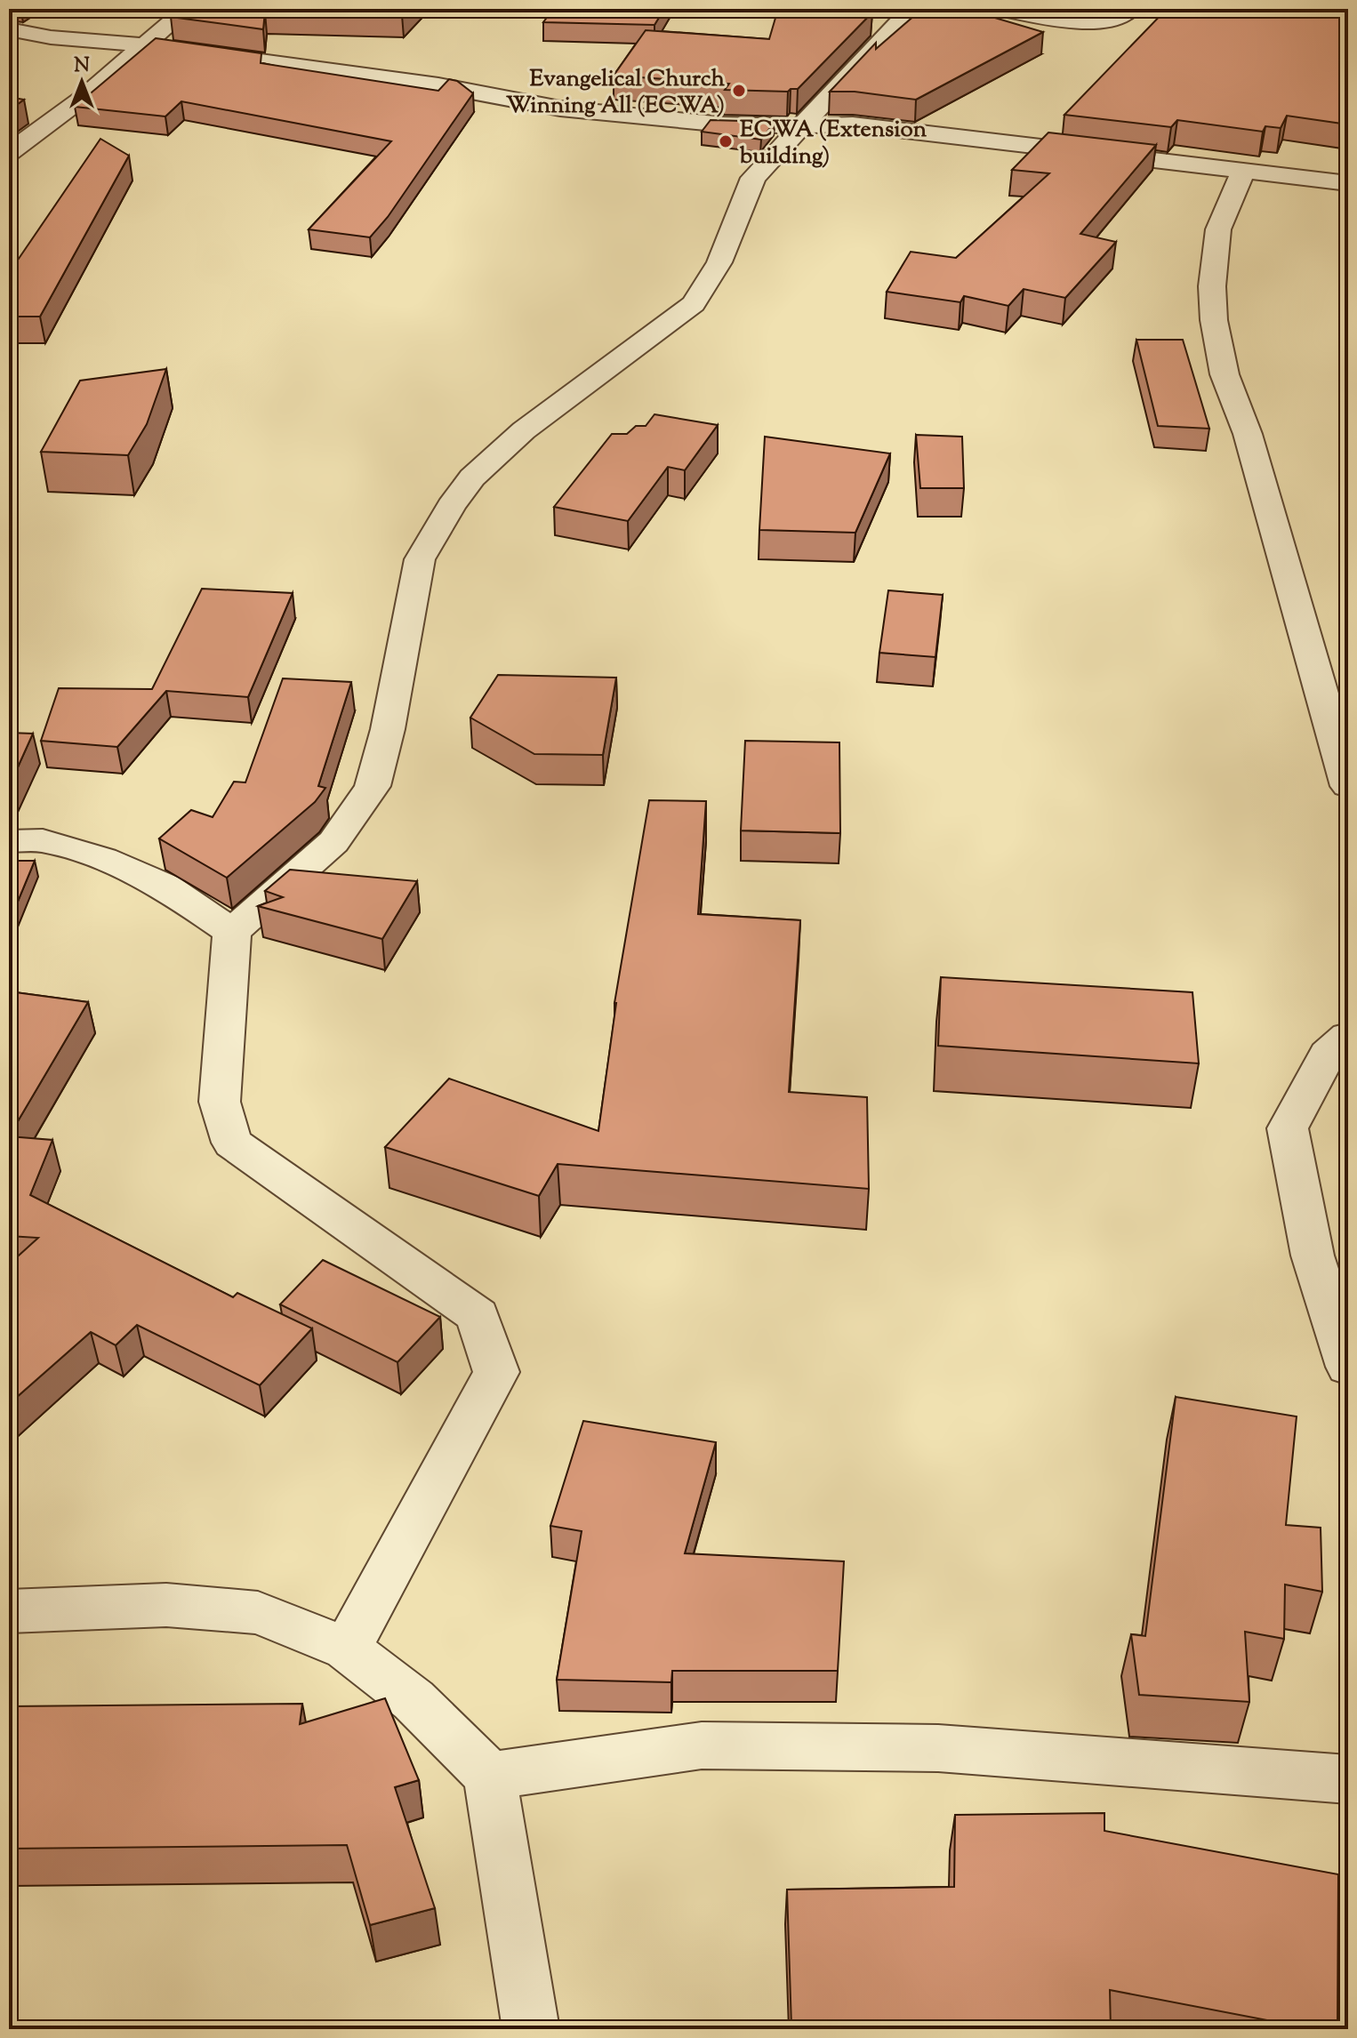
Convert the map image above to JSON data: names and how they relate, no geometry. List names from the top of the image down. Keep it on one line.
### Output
{"places":["Evangelical Church Winning All (ECWA)","ECWA (Extension building)"],"north":"top"}
